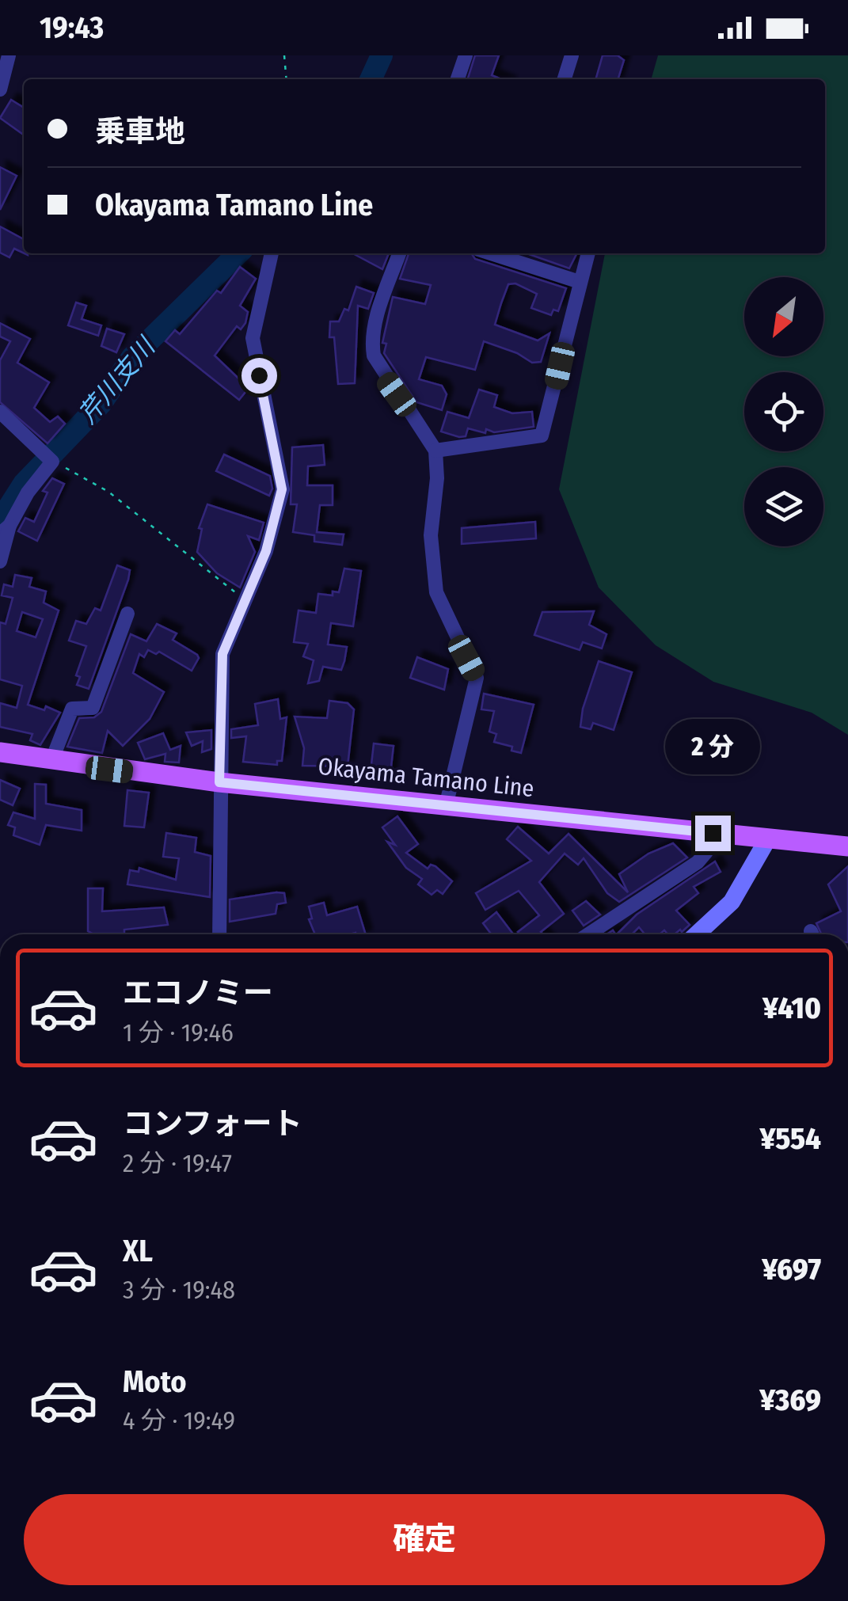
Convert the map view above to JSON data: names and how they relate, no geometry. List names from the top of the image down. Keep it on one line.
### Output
{"streets":{"main road":["Okayama Tamano Line"]},"water":["芹川支川"],"north":"bottom left","page":{"status":"19:43","banner":["乗車地","Okayama Tamano Line"],"bubble":"2 分","list":[{"name":"エコノミー","note":"1 分 · 19:46","value":"¥410"},{"name":"コンフォート","note":"2 分 · 19:47","value":"¥554"},{"name":"XL","note":"3 分 · 19:48","value":"¥697"},{"name":"Moto","note":"4 分 · 19:49","value":"¥369"}],"buttons":"確定"}}
